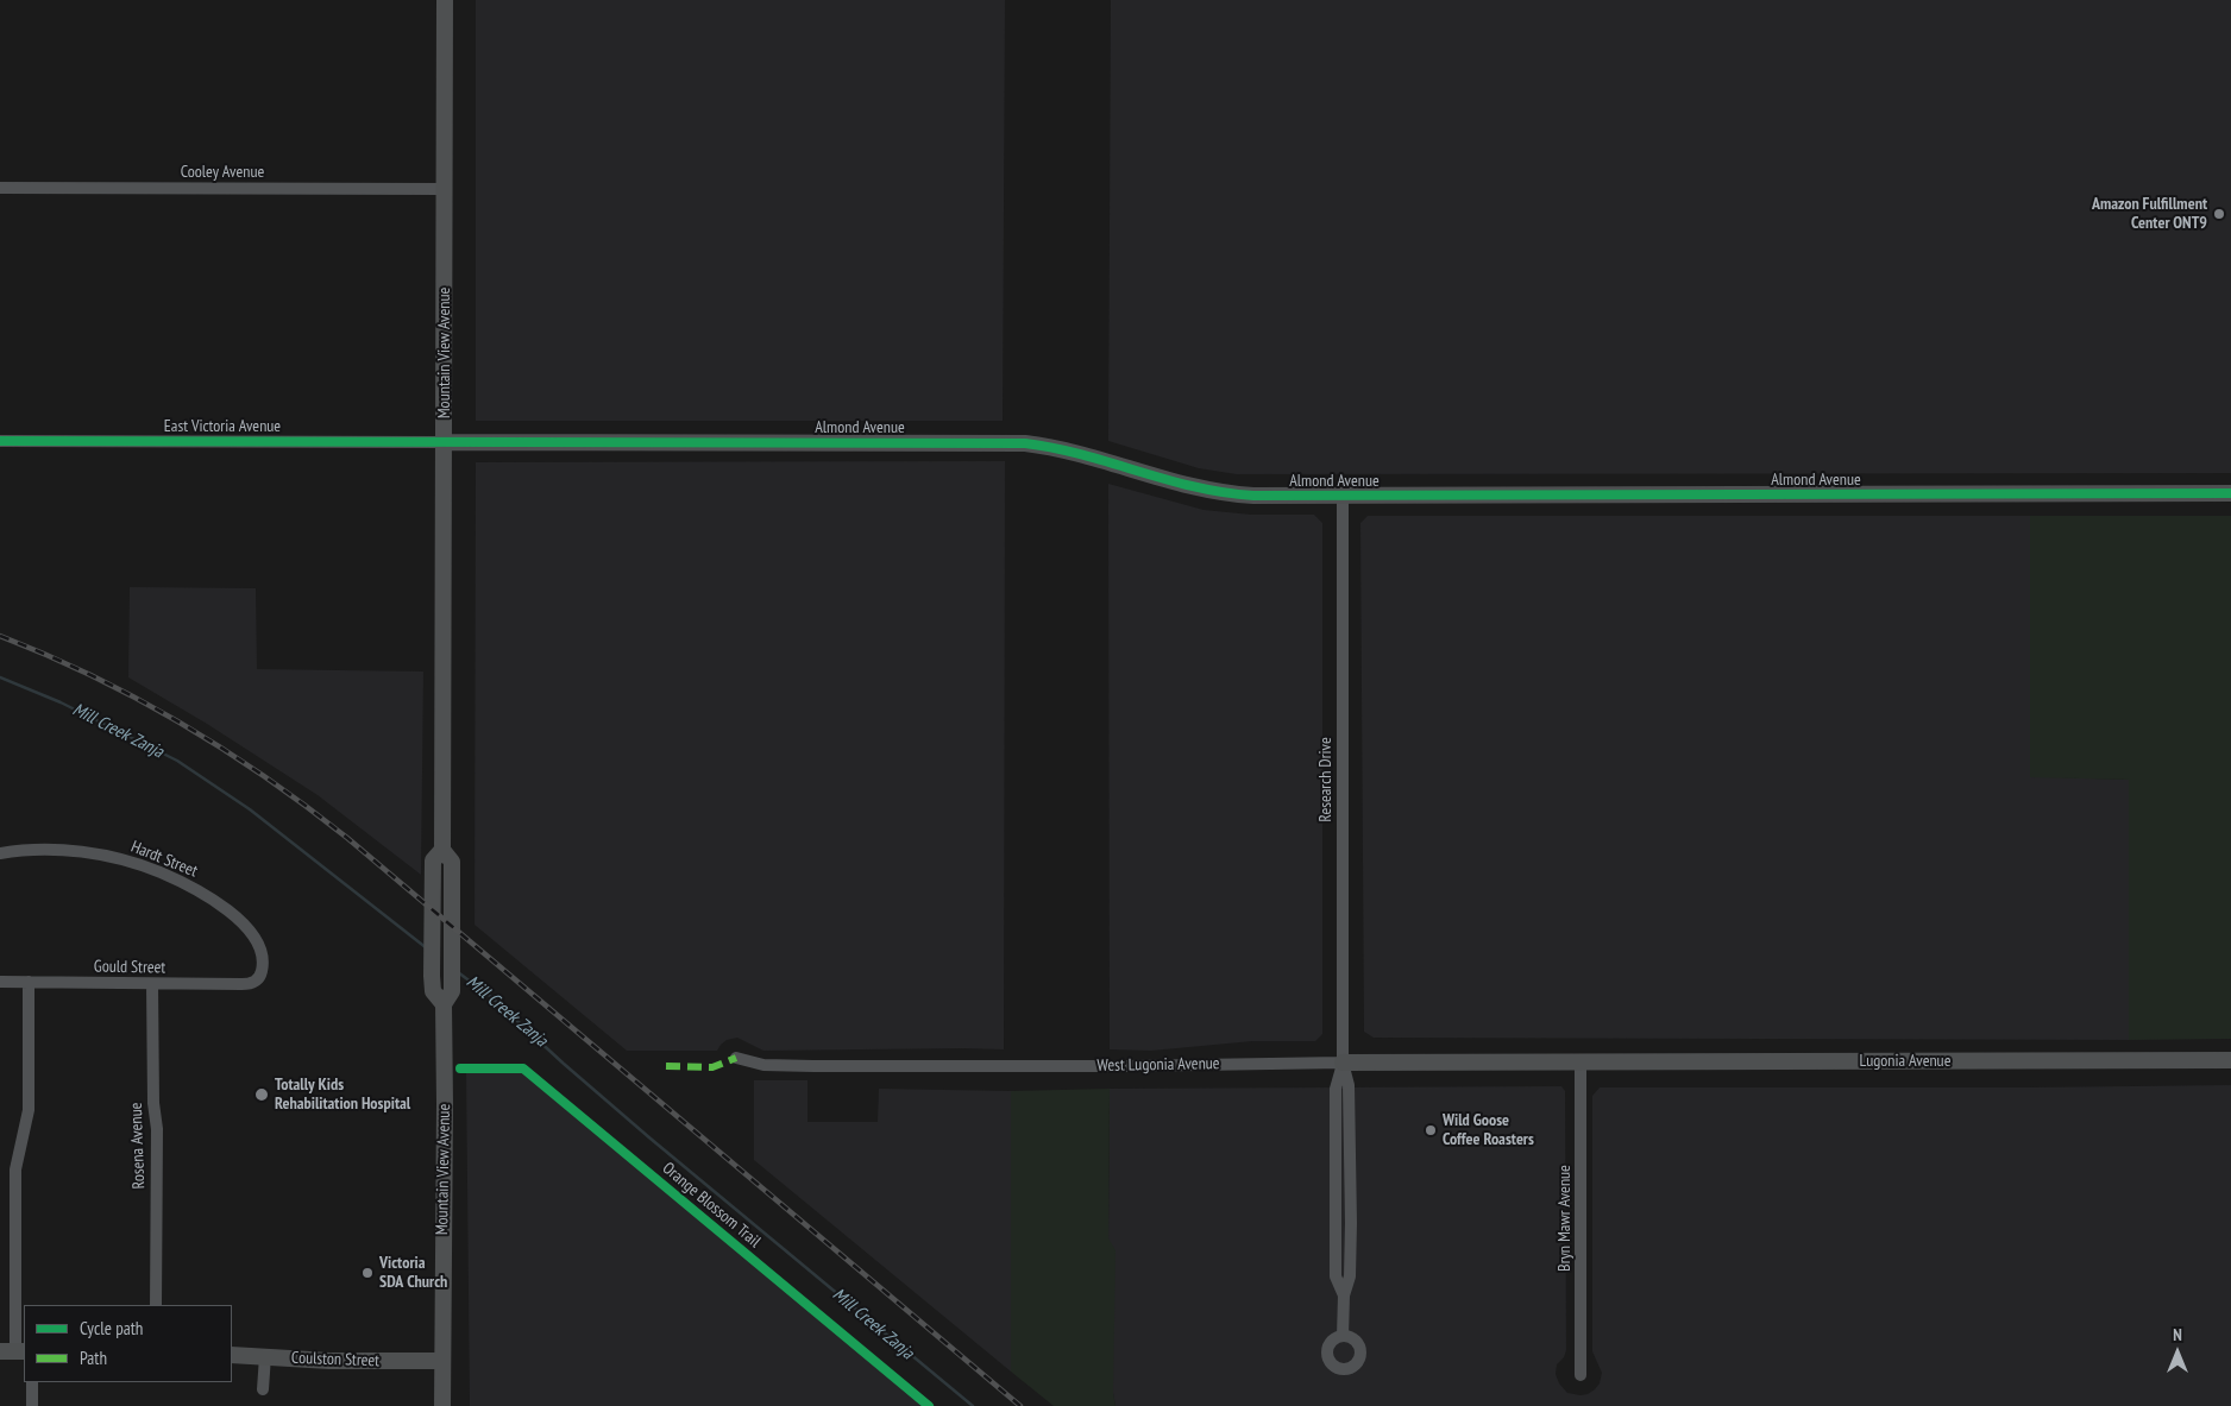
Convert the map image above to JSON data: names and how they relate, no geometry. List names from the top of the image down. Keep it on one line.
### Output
{"streets":{"street":["Cooley Avenue","Mountain View Avenue","East Victoria Avenue","Almond Avenue","Research Drive","Hardt Street","Gould Street","Lugonia Avenue","West Lugonia Avenue","Rosena Avenue","Bryn Mawr Avenue","Coulston Street"],"cycle path":["Orange Blossom Trail"]},"crossings":[["Cooley Avenue","Mountain View Avenue"],["Mountain View Avenue","East Victoria Avenue"],["Mountain View Avenue","Almond Avenue"],["Mountain View Avenue","Coulston Street"],["East Victoria Avenue","Almond Avenue"],["Almond Avenue","Research Drive"],["Research Drive","West Lugonia Avenue"],["Hardt Street","Gould Street"],["Gould Street","Rosena Avenue"],["Lugonia Avenue","West Lugonia Avenue"],["Lugonia Avenue","Bryn Mawr Avenue"],["West Lugonia Avenue","Bryn Mawr Avenue"]],"water":["Mill Creek Zanja"],"places":["Amazon Fulfillment Center ONT9","Totally Kids Rehabilitation Hospital","Wild Goose Coffee Roasters","Victoria SDA Church"],"legend":["Cycle path","Path"],"north":"top"}
